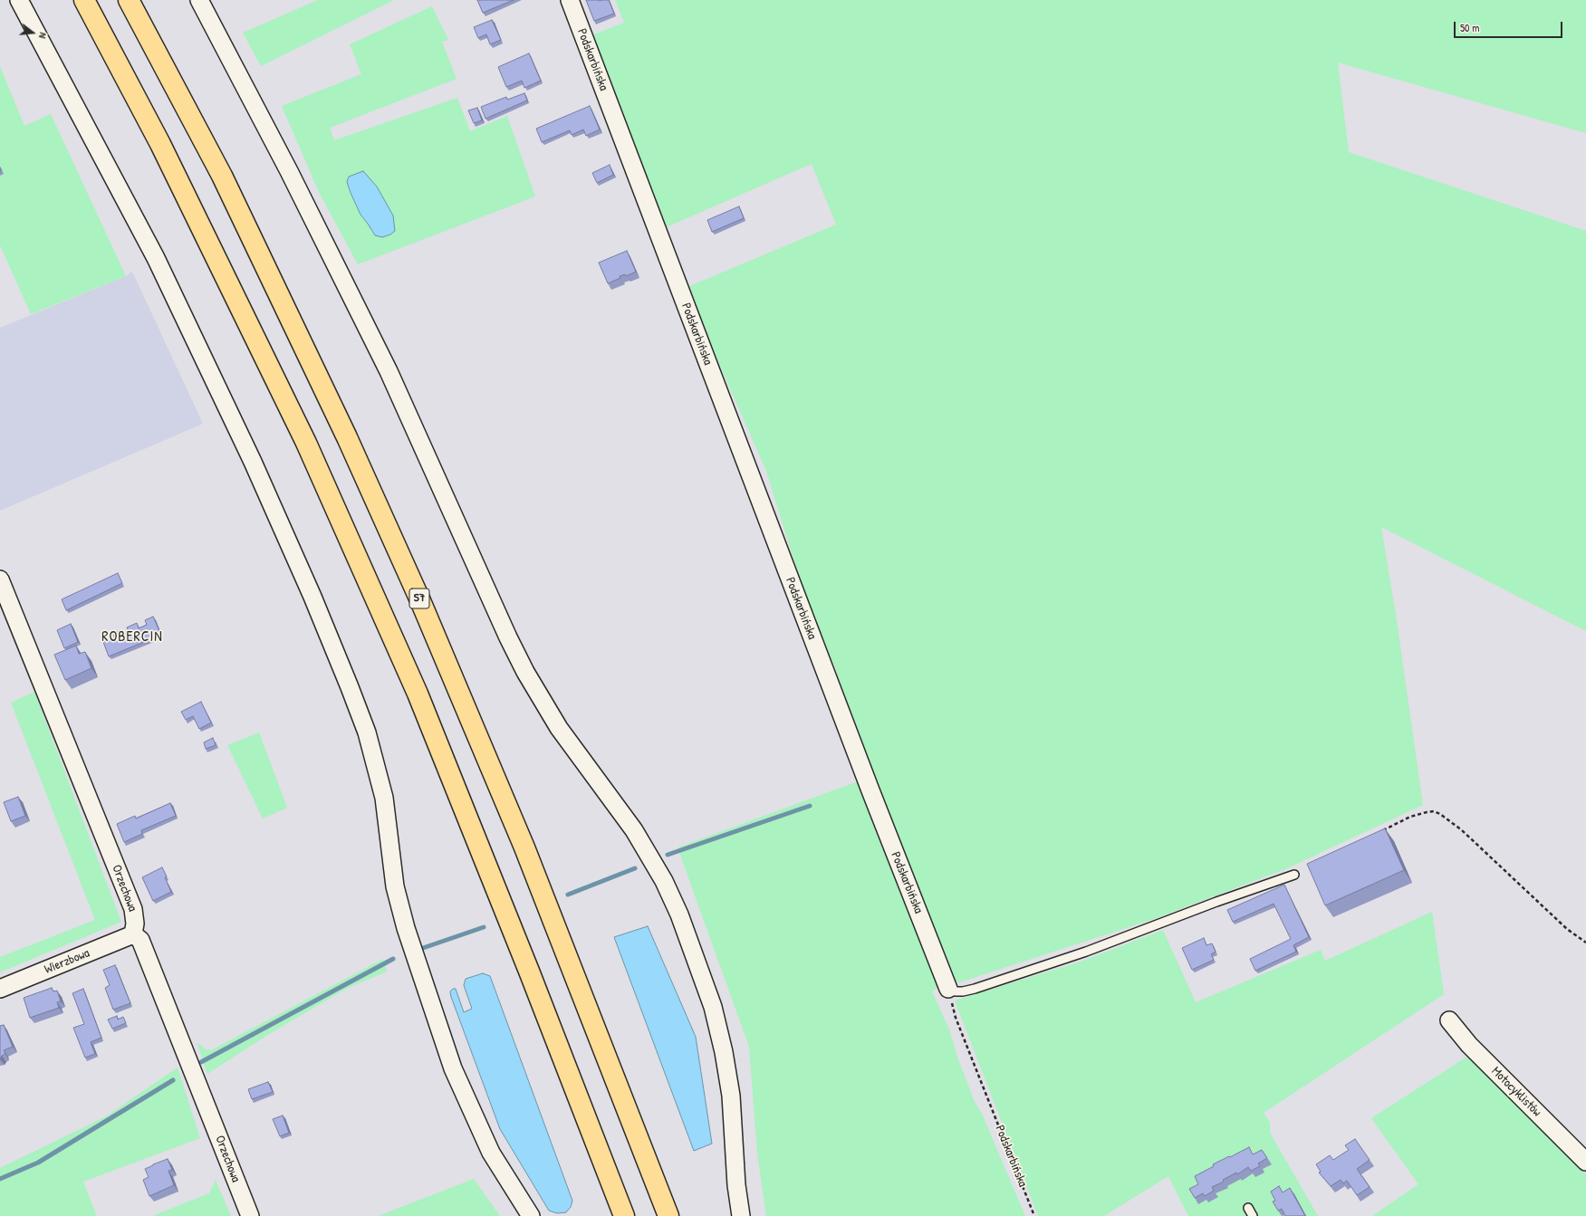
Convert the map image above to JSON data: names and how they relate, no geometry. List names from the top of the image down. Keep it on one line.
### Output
{"streets":{"highway":["S7"],"street":["Podskarbińska","Orzechowa","Wierzbowa","Motocyklistów"]},"crossings":[["Orzechowa","Wierzbowa"]],"districts":["ROBERCIN"],"scale_bar":"50 m","north":"right"}
